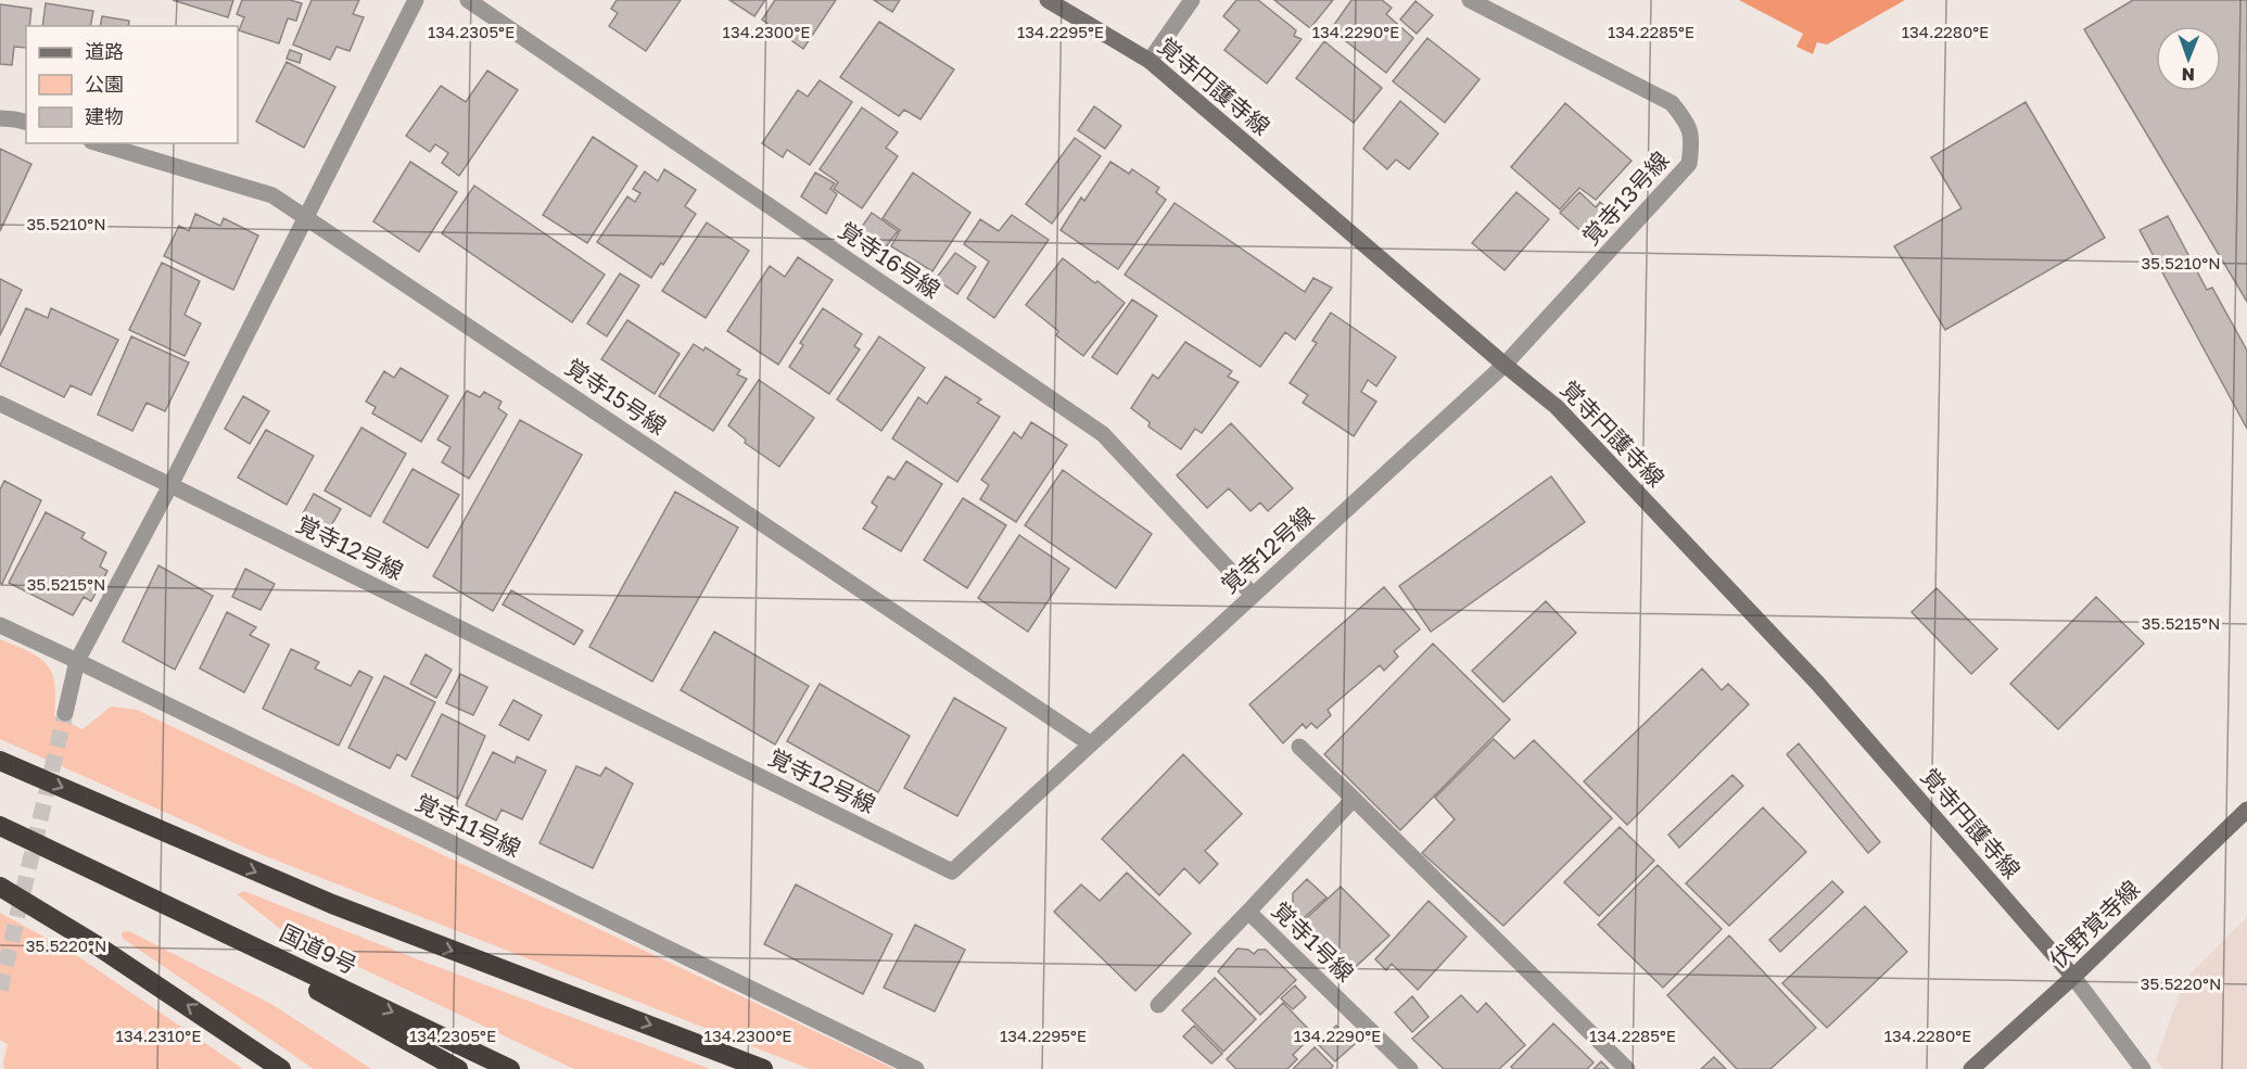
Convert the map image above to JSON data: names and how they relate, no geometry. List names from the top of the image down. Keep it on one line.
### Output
{"streets":{"highway":["国道9号"],"street":["覚寺円護寺線","覚寺13号線","覚寺16号線","覚寺15号線","覚寺12号線","覚寺11号線","伏野覚寺線","覚寺1号線"]},"crossings":[["覚寺円護寺線","覚寺13号線"],["覚寺円護寺線","覚寺12号線"],["覚寺円護寺線","伏野覚寺線"],["覚寺13号線","覚寺12号線"],["覚寺16号線","覚寺12号線"],["覚寺15号線","覚寺12号線"]],"legend":["道路","公園","建物"],"north":"bottom","coordinates":["134.2305°E","134.2300°E","134.2295°E","134.2290°E","134.2285°E","134.2280°E","35.5210°N","35.5215°N","35.5220°N","134.2310°E"]}
